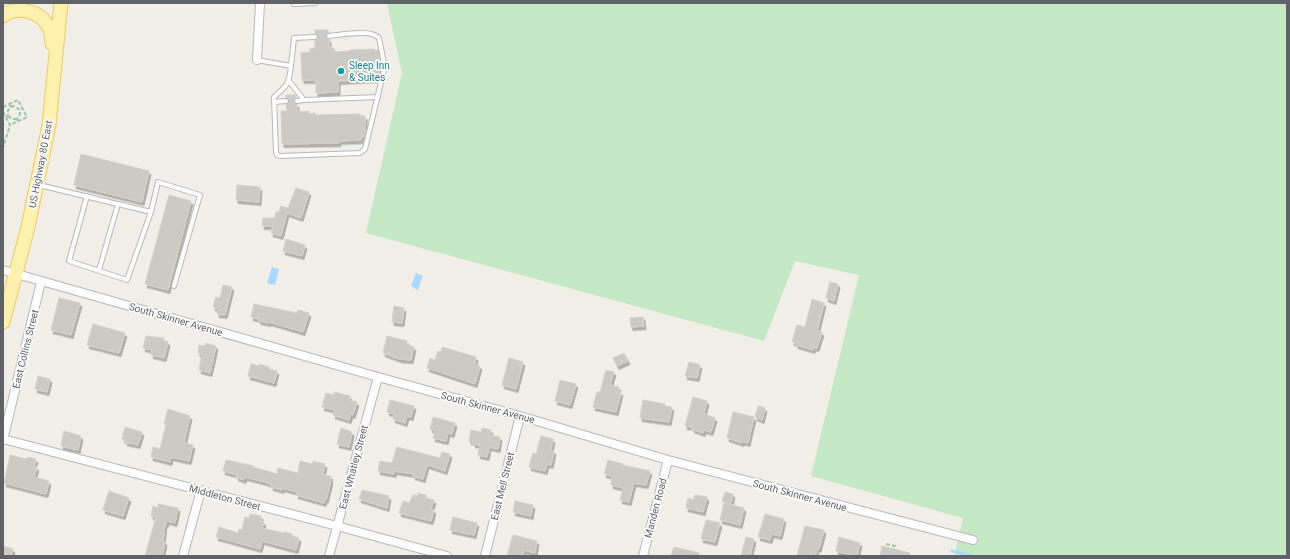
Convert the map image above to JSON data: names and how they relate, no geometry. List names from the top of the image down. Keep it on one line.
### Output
{"streets":{"main road":["US Highway 80 East"],"street":["South Skinner Avenue","East Collins Street","East Whatley Street","East Mell Street","Middleton Street","Manden Road"]},"crossings":[["US Highway 80 East","South Skinner Avenue"],["South Skinner Avenue","East Collins Street"],["South Skinner Avenue","East Whatley Street"],["South Skinner Avenue","East Mell Street"],["South Skinner Avenue","Manden Road"],["East Collins Street","Middleton Street"],["East Whatley Street","Middleton Street"]],"places":["Sleep Inn & Suites"]}
